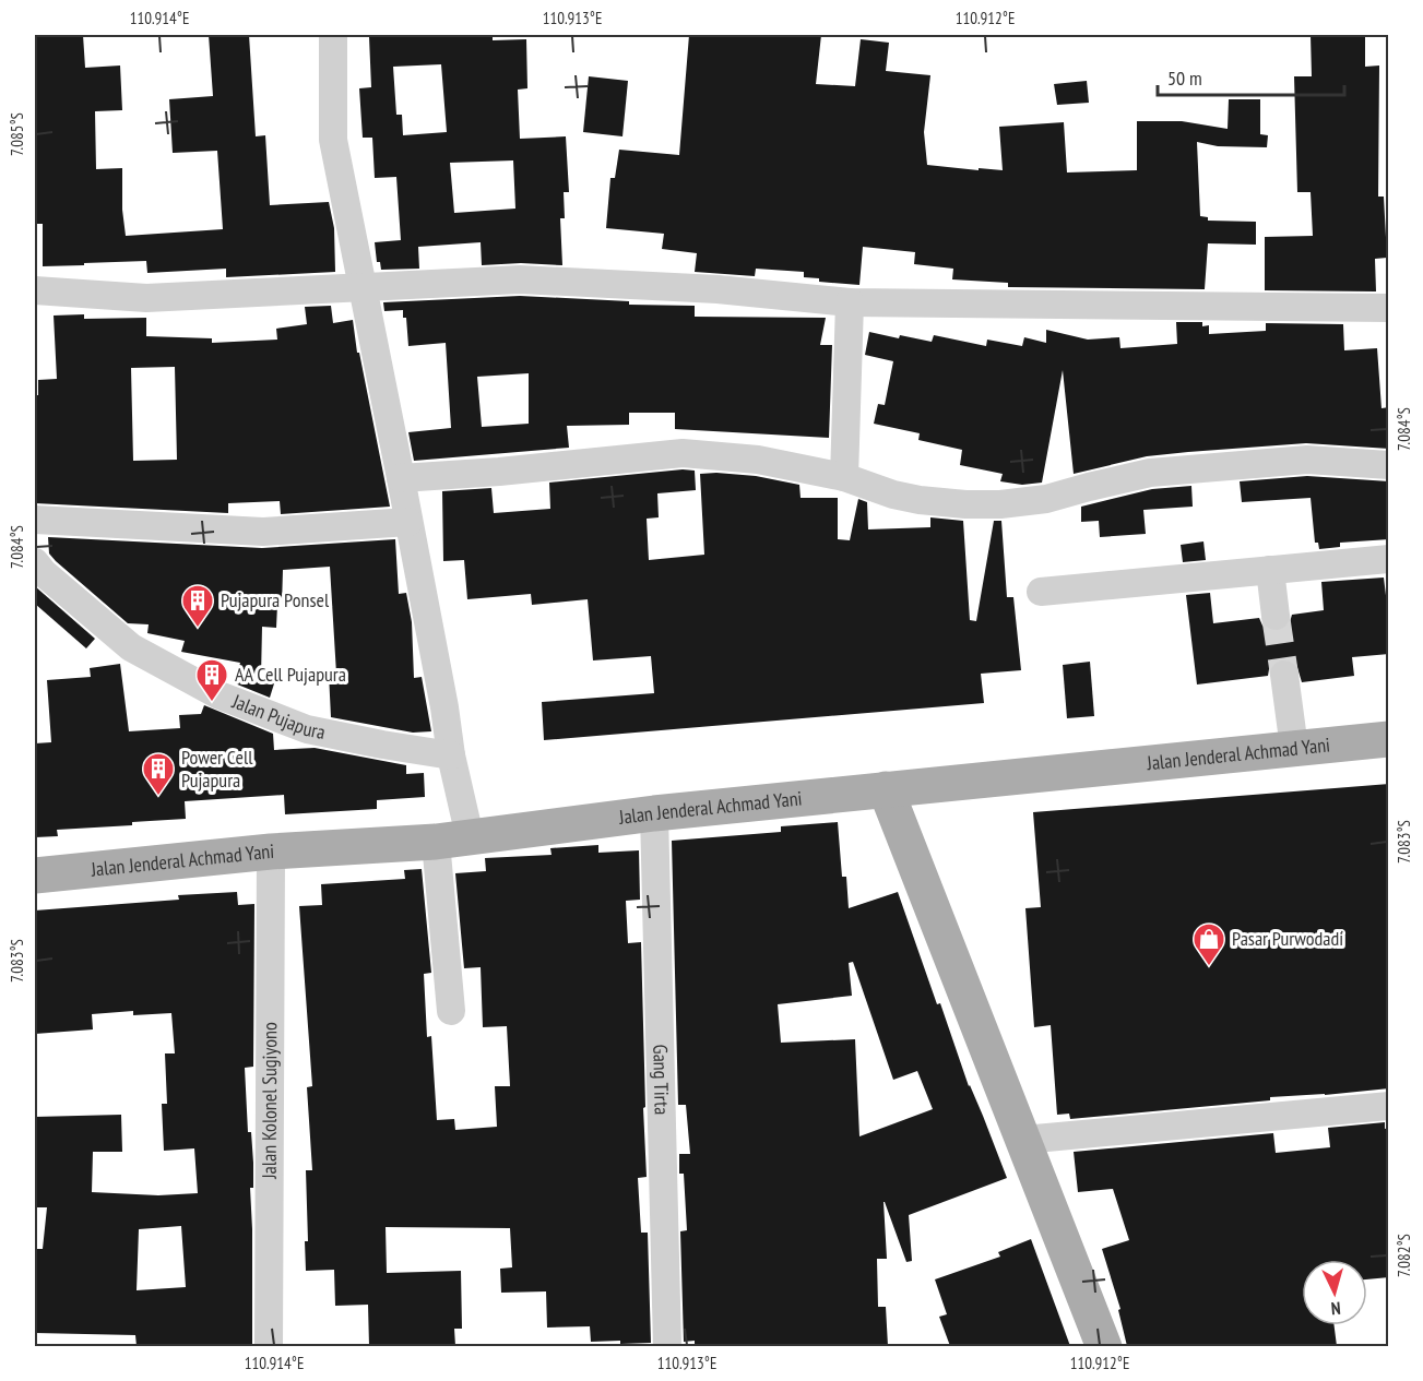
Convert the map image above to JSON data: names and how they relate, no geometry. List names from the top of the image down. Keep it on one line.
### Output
{"streets":{"main road":["Jalan Jenderal Achmad Yani"],"street":["Jalan Pujapura","Gang Tirta","Jalan Kolonel Sugiyono"]},"crossings":[["Jalan Jenderal Achmad Yani","Gang Tirta"],["Jalan Jenderal Achmad Yani","Jalan Kolonel Sugiyono"]],"places":{"building":["Pujapura Ponsel","AA Cell Pujapura","Power Cell Pujapura"],"shop":["Pasar Purwodadi"]},"scale_bar":"50 m","north":"bottom","coordinates":["110.914°E","110.913°E","110.912°E","7.085°S","7.084°S","7.083°S","7.082°S"]}
